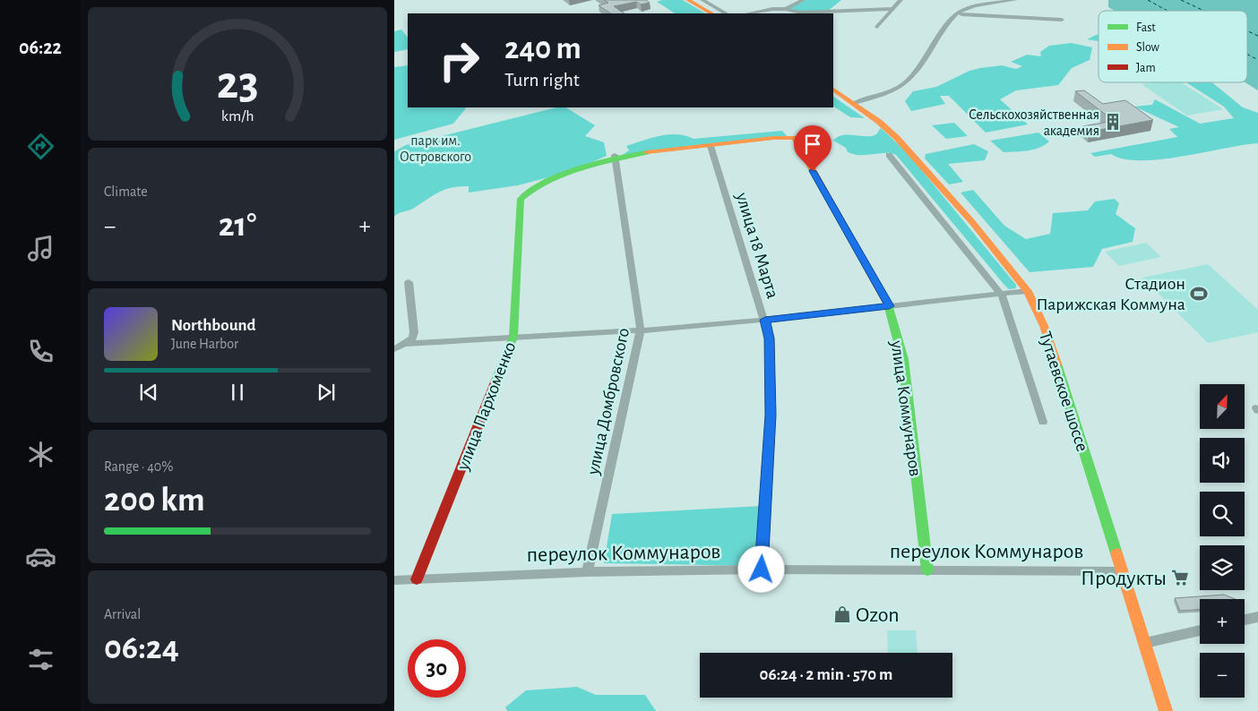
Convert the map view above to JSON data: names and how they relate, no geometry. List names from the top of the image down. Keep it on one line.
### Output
{"streets":{"street":["улица 18 Марта","Тутаевское шоссе","улица Домбровского","улица Пархоменко","улица Коммунаров","переулок Коммунаров"]},"crossings":[["улица 18 Марта","улица Коммунаров"],["улица 18 Марта","переулок Коммунаров"],["Тутаевское шоссе","переулок Коммунаров"],["улица Домбровского","улица Пархоменко"],["улица Домбровского","переулок Коммунаров"],["улица Пархоменко","переулок Коммунаров"],["улица Коммунаров","переулок Коммунаров"]],"parks":["парк им. Островского"],"places":{"building":["Сельскохозяйственная академия"],"sports":["Стадион Парижская Коммуна"],"supermarket":["Продукты"],"shop":["Ozon"]},"legend":["Fast","Slow","Jam"],"north":"top right","page":{"tabs":"06:22","turn":["240 m","Turn right"],"tile":["Climate",["Range · 40%","200 km"],["Arrival","06:24"]],"heat":["−","21°","+"],"song":["Northbound","June Harbor"],"map_buttons":["+","−"],"limit":"30","trip":"06:24 · 2 min · 570 m","gauge":["23","km/h"]}}
